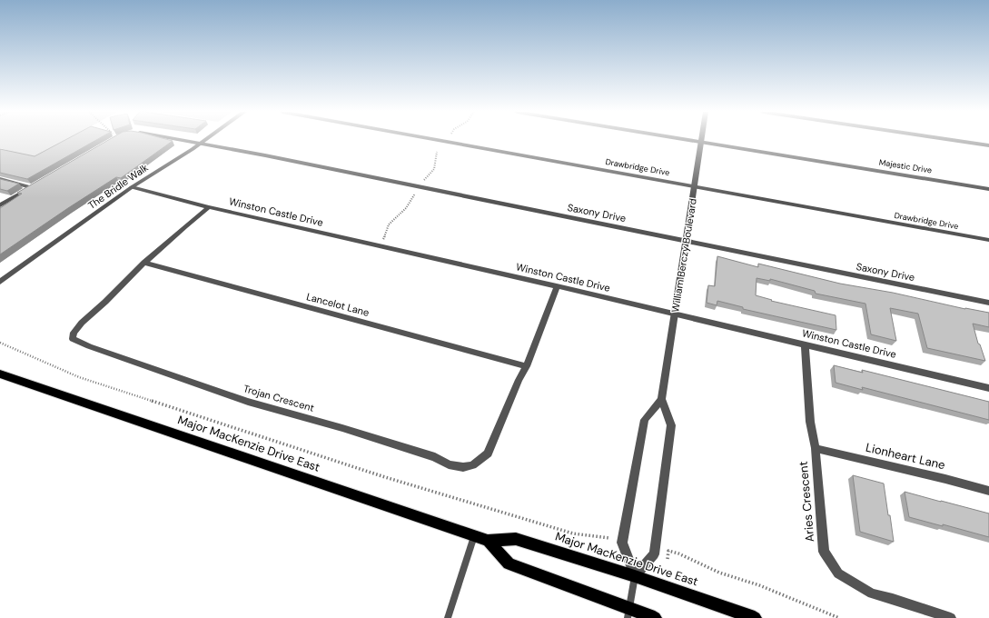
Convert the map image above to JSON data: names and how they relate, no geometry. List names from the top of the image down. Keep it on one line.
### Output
{"streets":{"main road":["Major MacKenzie Drive East"],"street":["Majestic Drive","Drawbridge Drive","The Bridle Walk","Winston Castle Drive","Saxony Drive","William Berczy Boulevard","Lancelot Lane","Trojan Crescent","Lionheart Lane","Aries Crescent"]},"crossings":[["Majestic Drive","William Berczy Boulevard"],["Drawbridge Drive","William Berczy Boulevard"],["The Bridle Walk","Winston Castle Drive"],["The Bridle Walk","Saxony Drive"],["Winston Castle Drive","William Berczy Boulevard"],["Winston Castle Drive","Trojan Crescent"],["Winston Castle Drive","Aries Crescent"],["Saxony Drive","William Berczy Boulevard"],["William Berczy Boulevard","Major MacKenzie Drive East"],["Lancelot Lane","Trojan Crescent"],["Lionheart Lane","Aries Crescent"]]}
